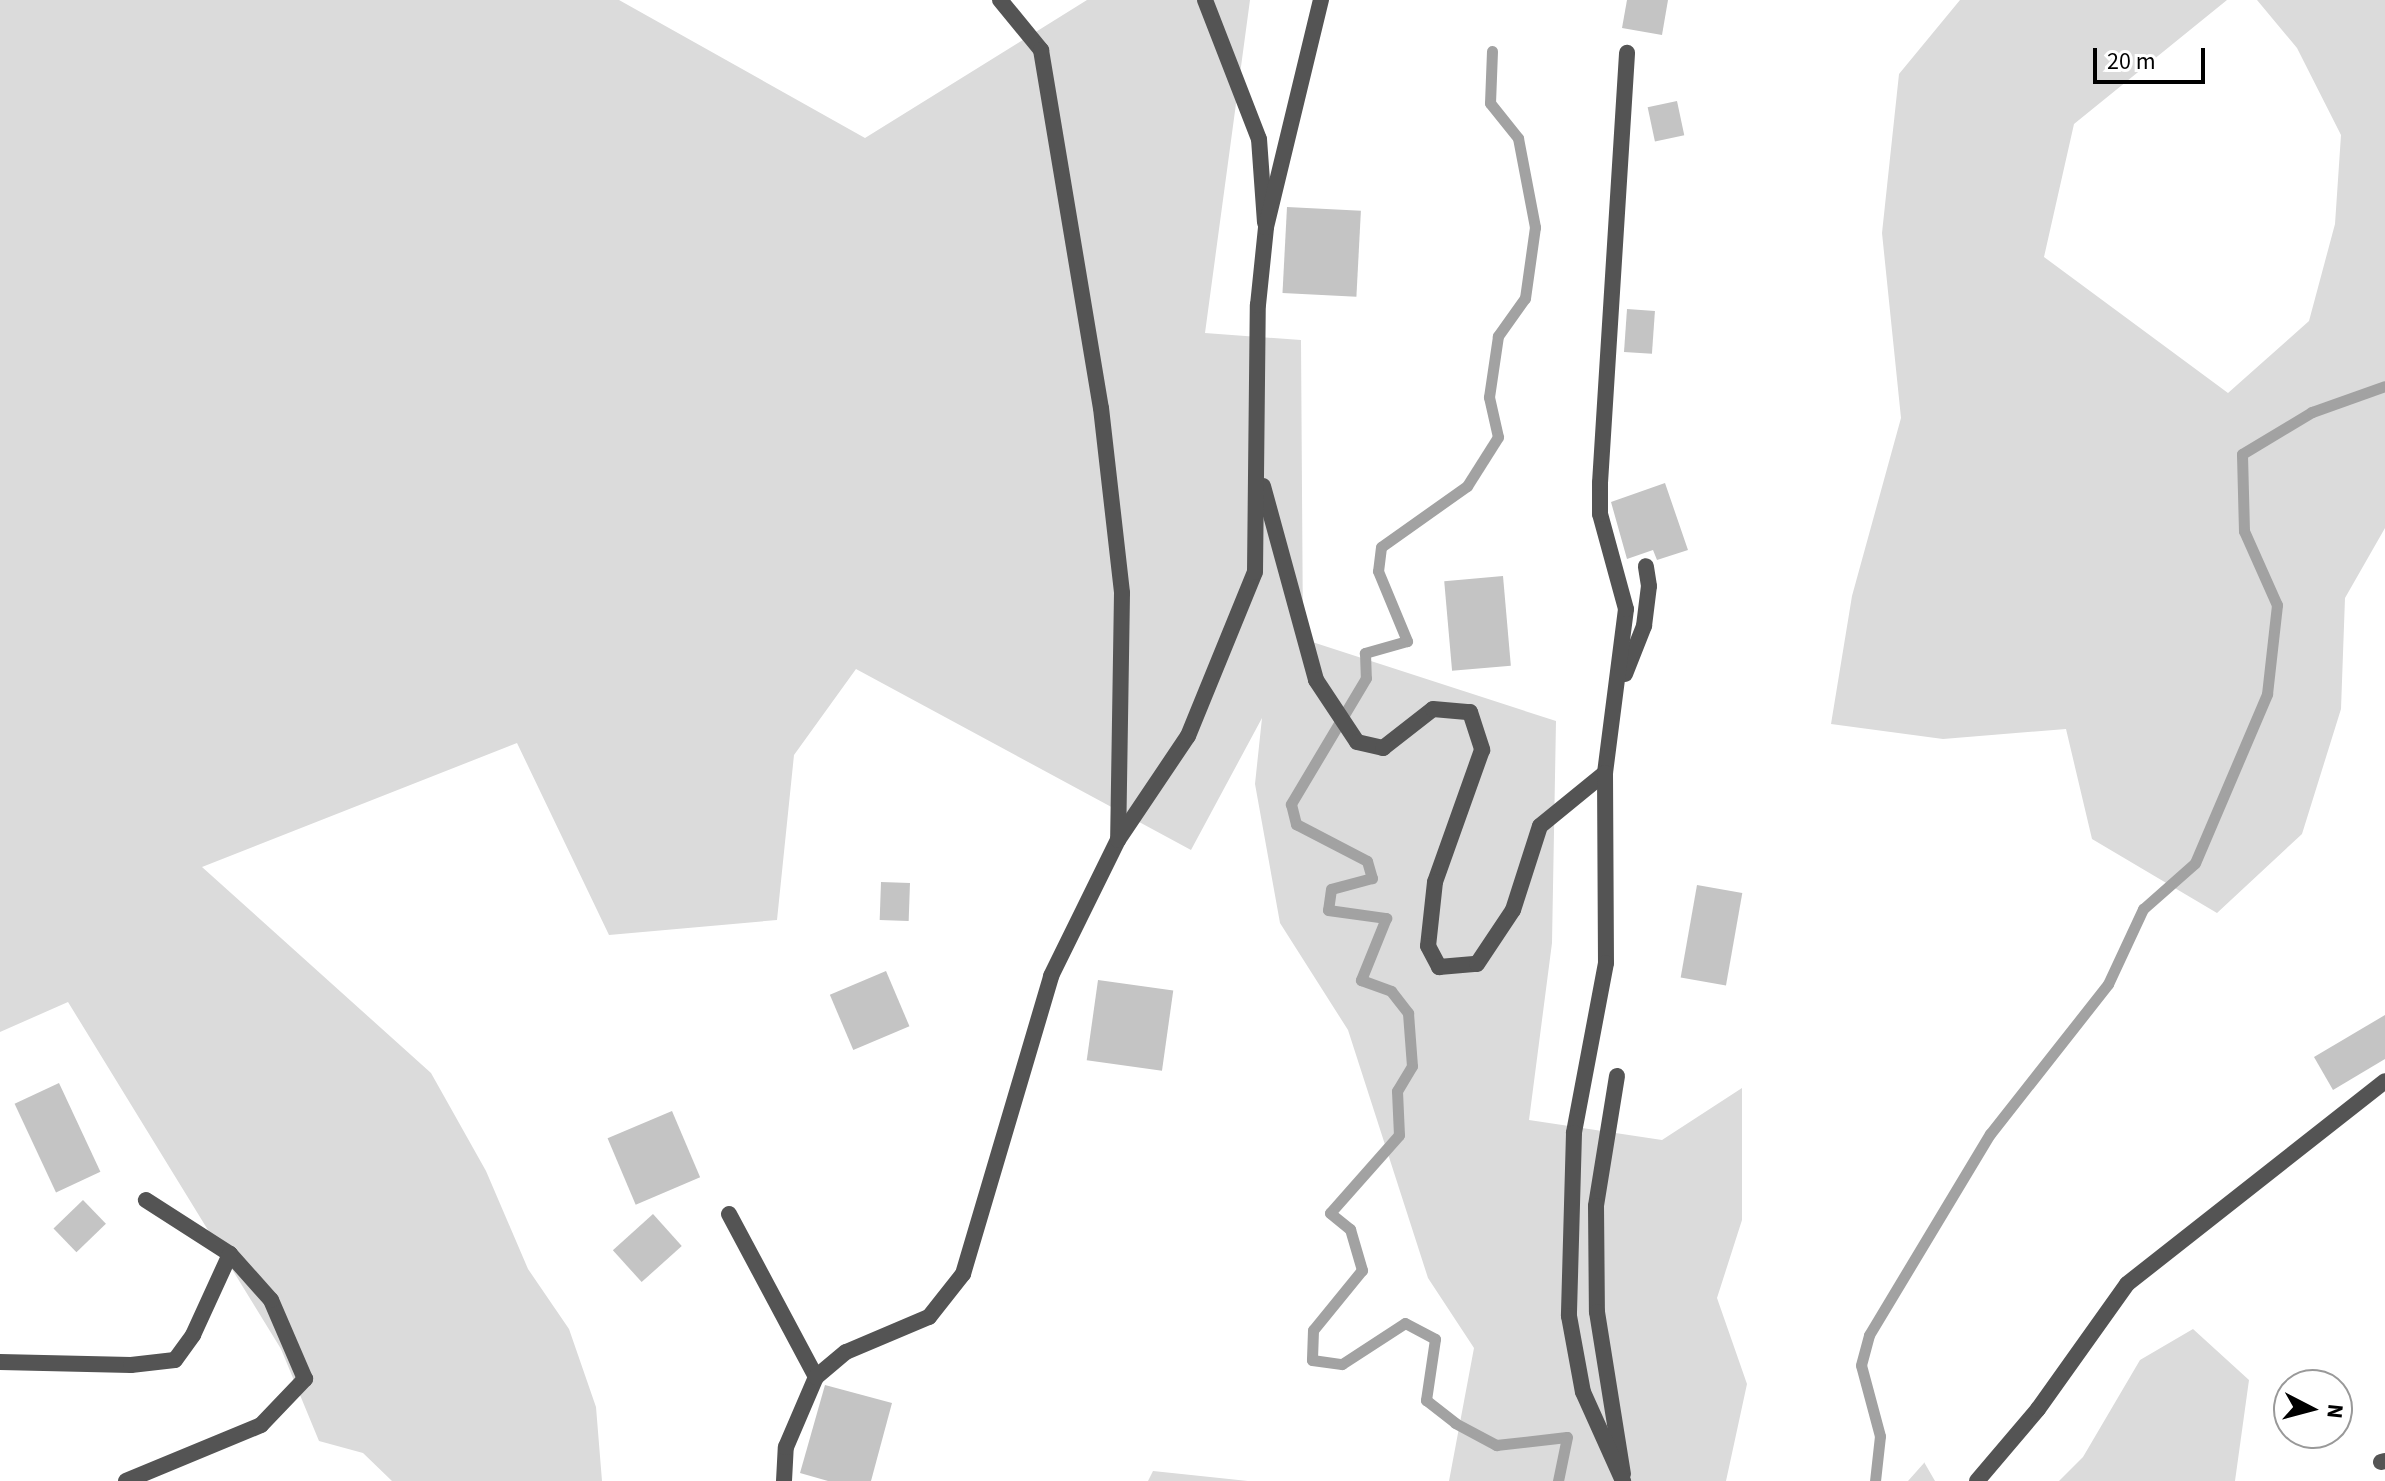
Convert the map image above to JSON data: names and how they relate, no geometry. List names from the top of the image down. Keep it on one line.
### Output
{"scale_bar":"20 m","north":"right"}
